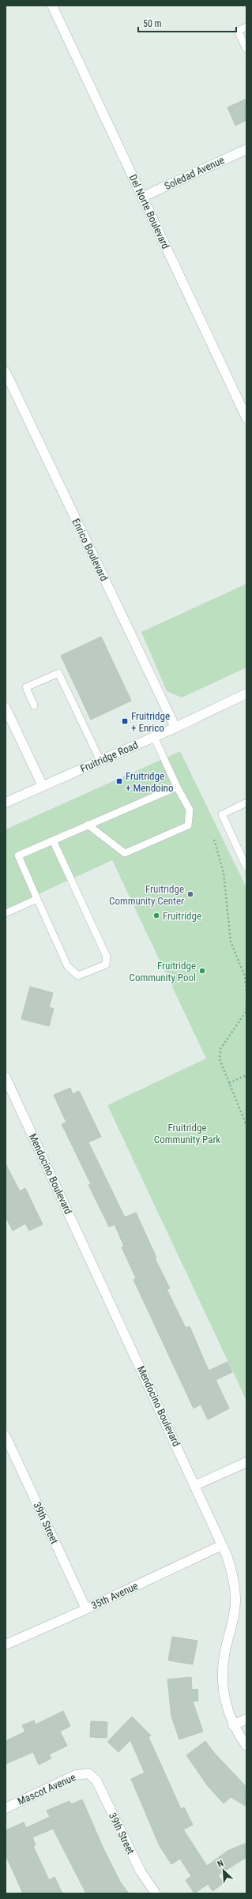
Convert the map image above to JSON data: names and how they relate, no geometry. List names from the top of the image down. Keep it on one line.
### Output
{"streets":{"street":["Soledad Avenue","Del Norte Boulevard","Enrico Boulevard","Fruitridge Road","Mendocino Boulevard","39th Street","35th Avenue","Mascot Avenue"]},"crossings":[["Soledad Avenue","Del Norte Boulevard"],["Enrico Boulevard","Fruitridge Road"],["Mendocino Boulevard","35th Avenue"],["39th Street","35th Avenue"],["39th Street","Mascot Avenue"]],"parks":["Fruitridge Community Park"],"places":{"transit":["Fruitridge + Enrico","Fruitridge + Mendoino"],"other":["Fruitridge Community Center","Fruitridge","Fruitridge Community Pool"]},"scale_bar":"50 m","north":"top left"}
